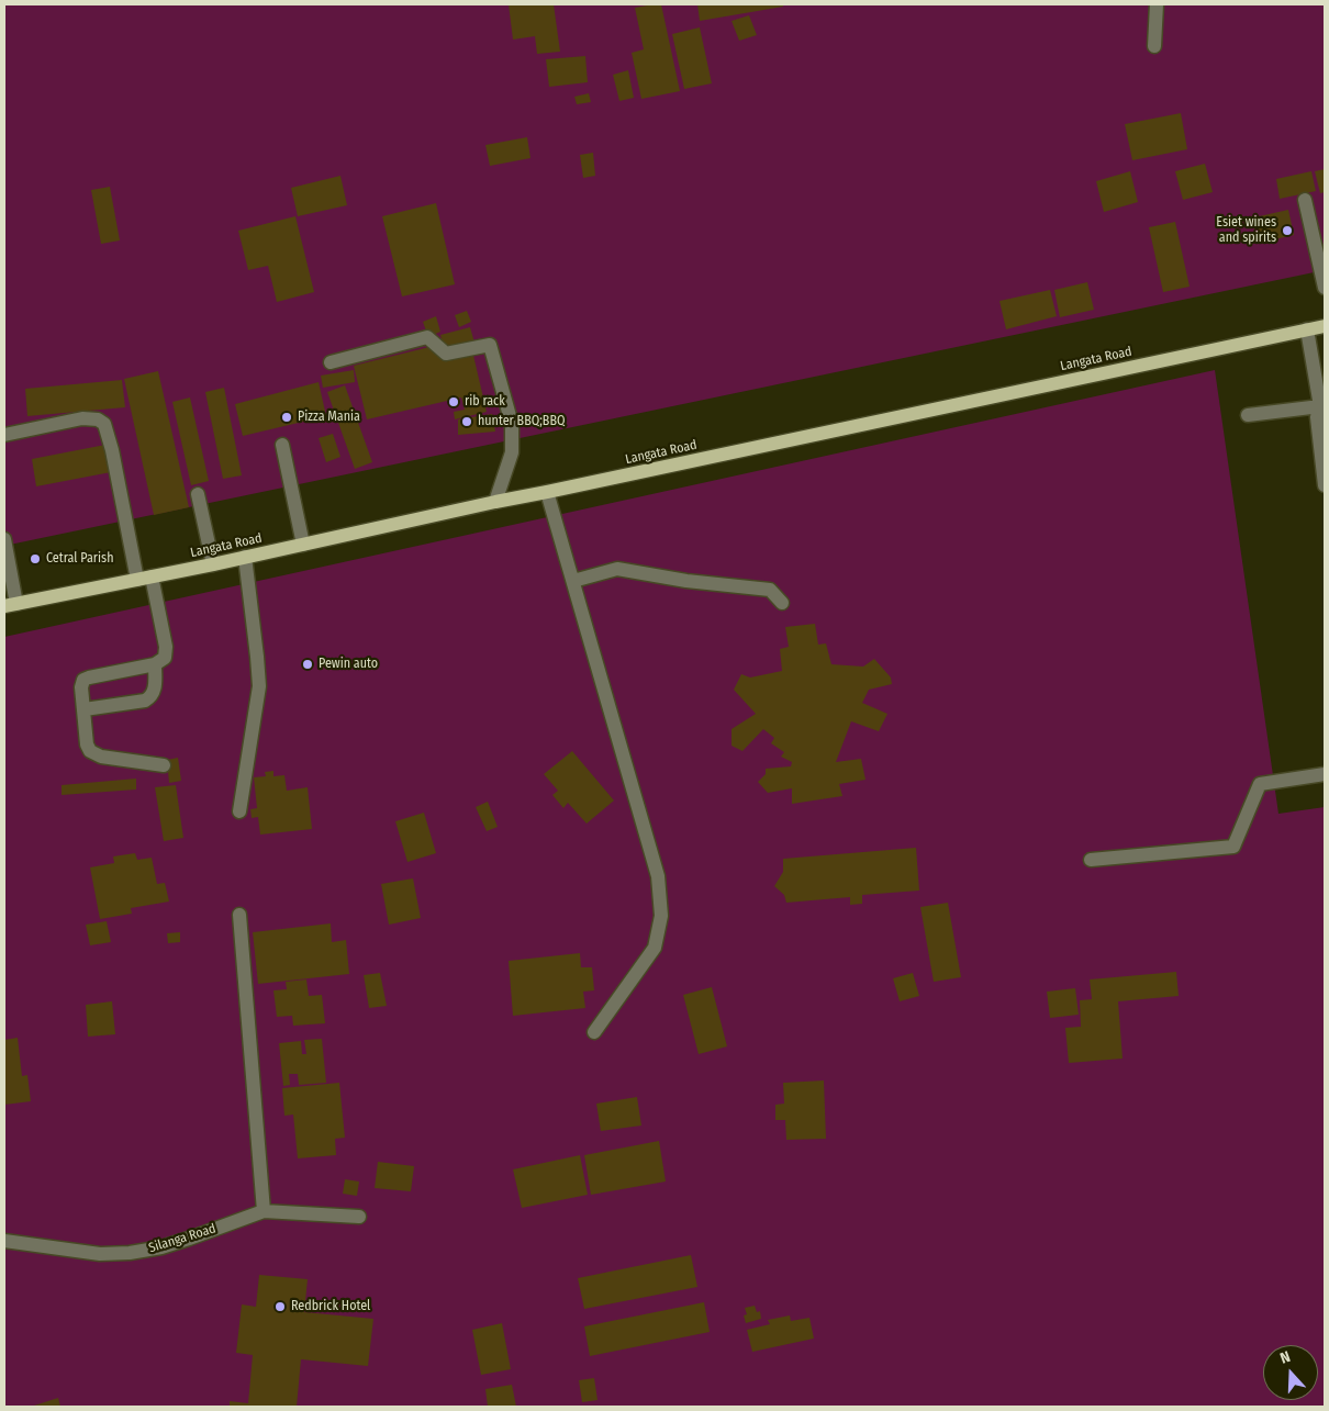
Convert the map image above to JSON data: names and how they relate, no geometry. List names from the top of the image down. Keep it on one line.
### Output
{"streets":{"main road":["Langata Road"],"street":["Silanga Road"]},"places":["Esiet wines and spirits","rib rack","Pizza Mania","hunter BBQ;BBQ","Cetral Parish","Pewin auto","Redbrick Hotel"],"north":"top"}
